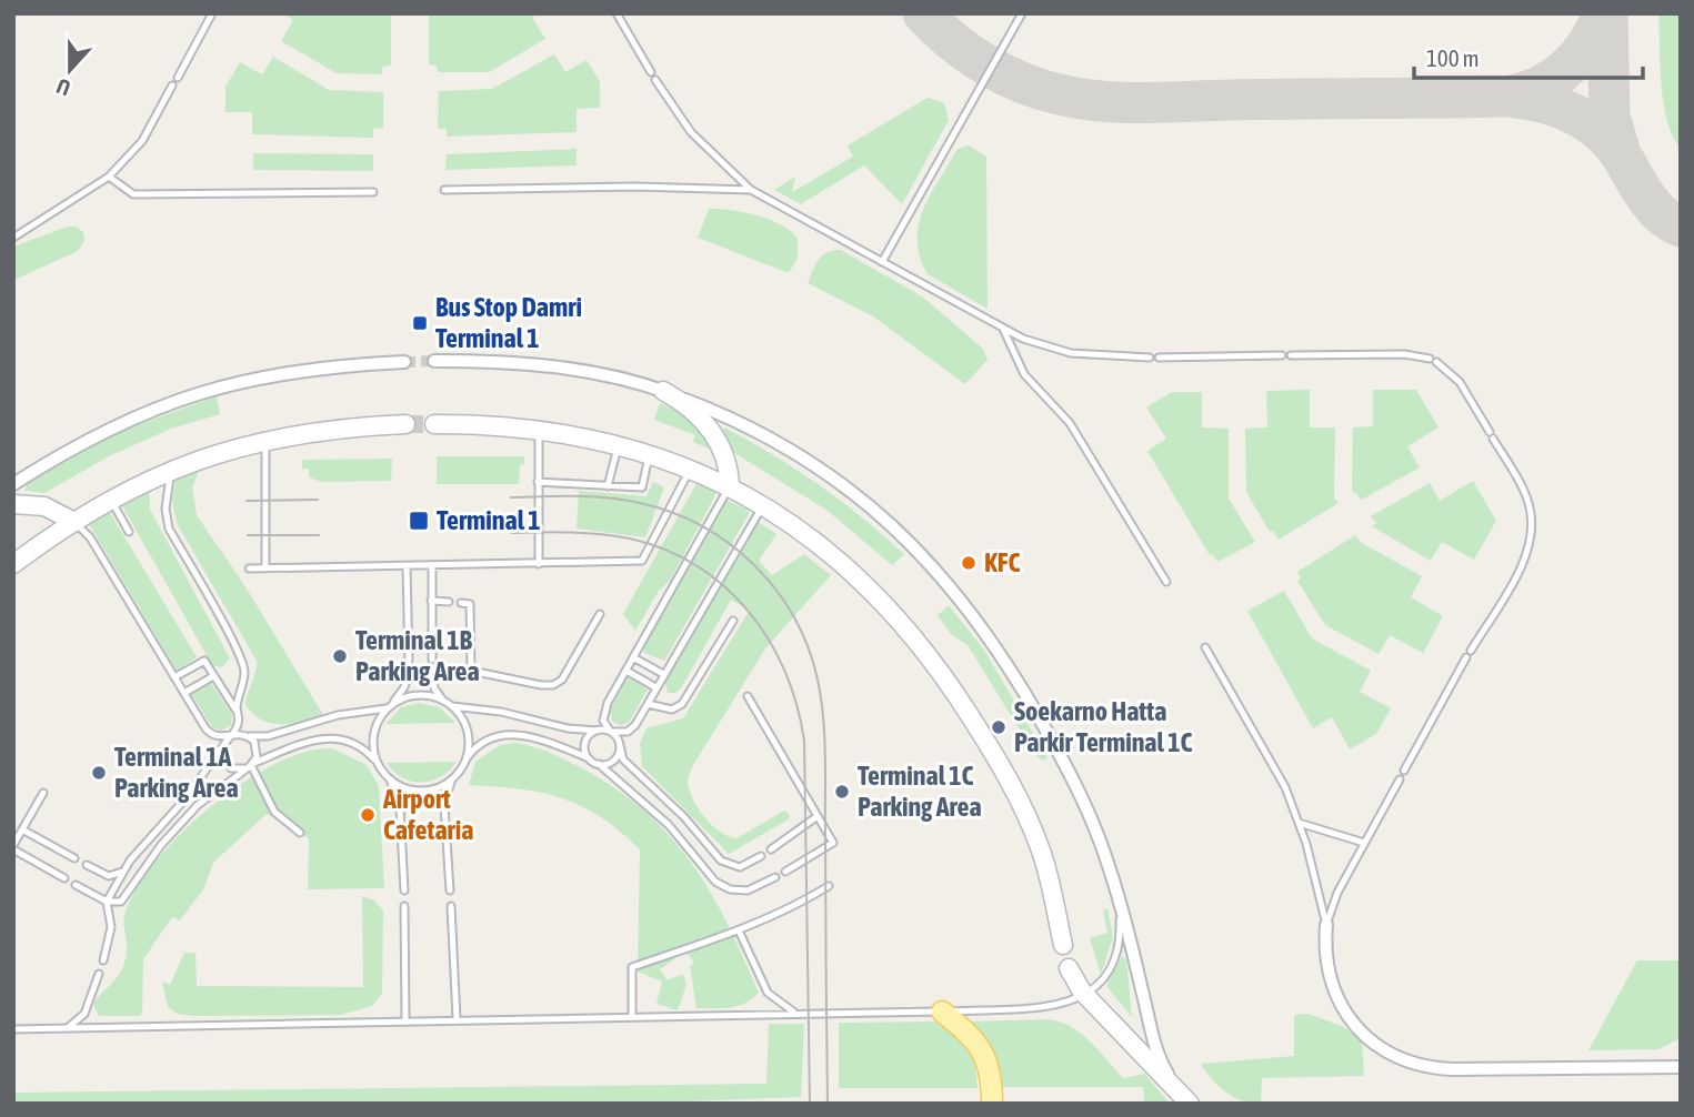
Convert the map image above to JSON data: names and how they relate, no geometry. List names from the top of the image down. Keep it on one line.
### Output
{"places":{"transit":["Bus Stop Damri Terminal 1","Terminal 1"],"other":["KFC","Terminal 1B Parking Area","Soekarno Hatta Parkir Terminal 1C","Terminal 1A Parking Area","Terminal 1C Parking Area","Airport Cafetaria"]},"scale_bar":"100 m","north":"bottom"}
